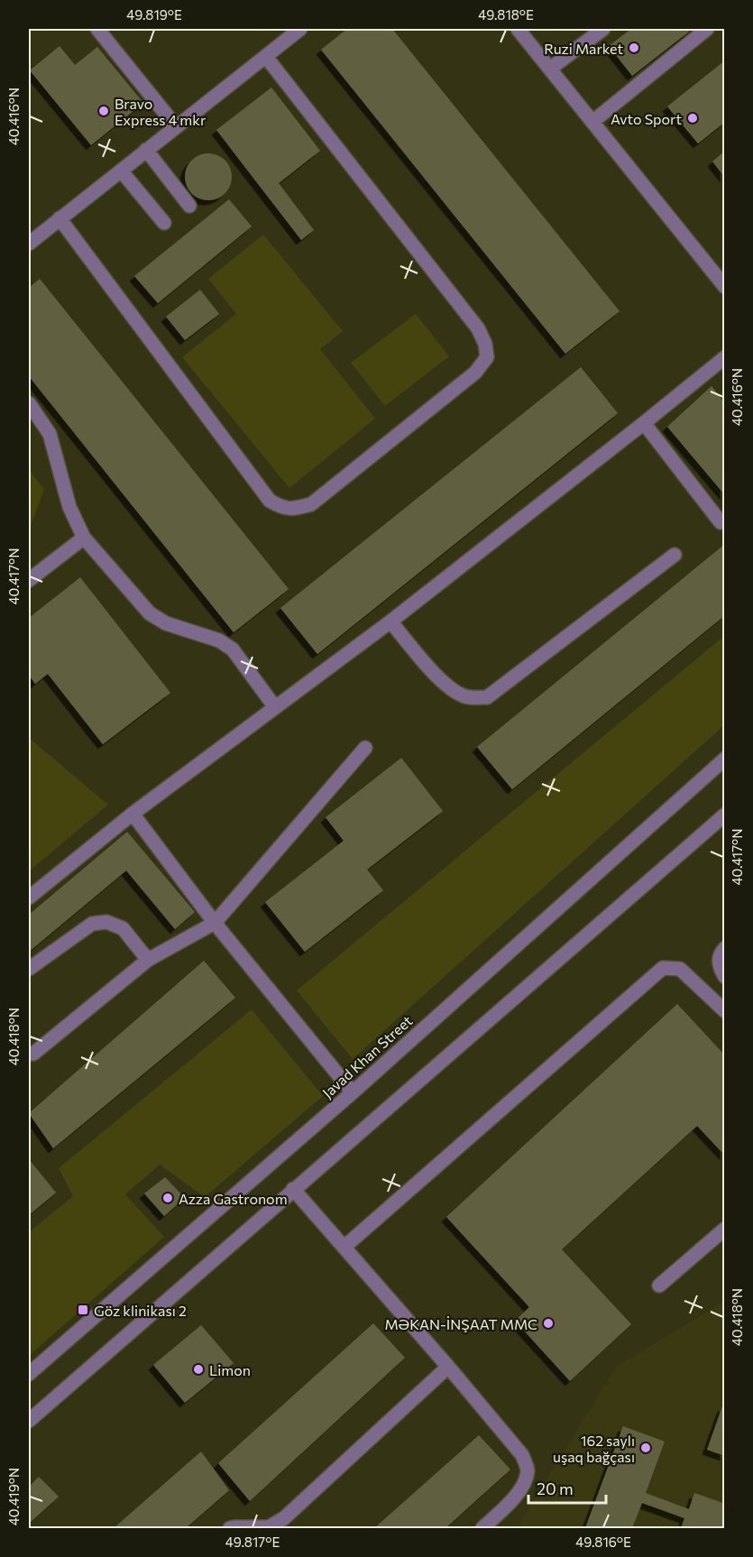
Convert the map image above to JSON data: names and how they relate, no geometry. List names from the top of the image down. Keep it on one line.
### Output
{"streets":{"street":["Javad Khan Street"]},"places":{"other":["Ruzi Market","Bravo Express 4 mkr","Avto Sport","Azza Gastronom","MƏKAN-İNŞAAT MMC","Limon","162 saylı uşaq bağçası"],"transit":["Göz klinikası 2"]},"scale_bar":"20 m","coordinates":["49.819°E","49.818°E","40.416°N","40.417°N","40.418°N","40.419°N","49.817°E","49.816°E"]}
